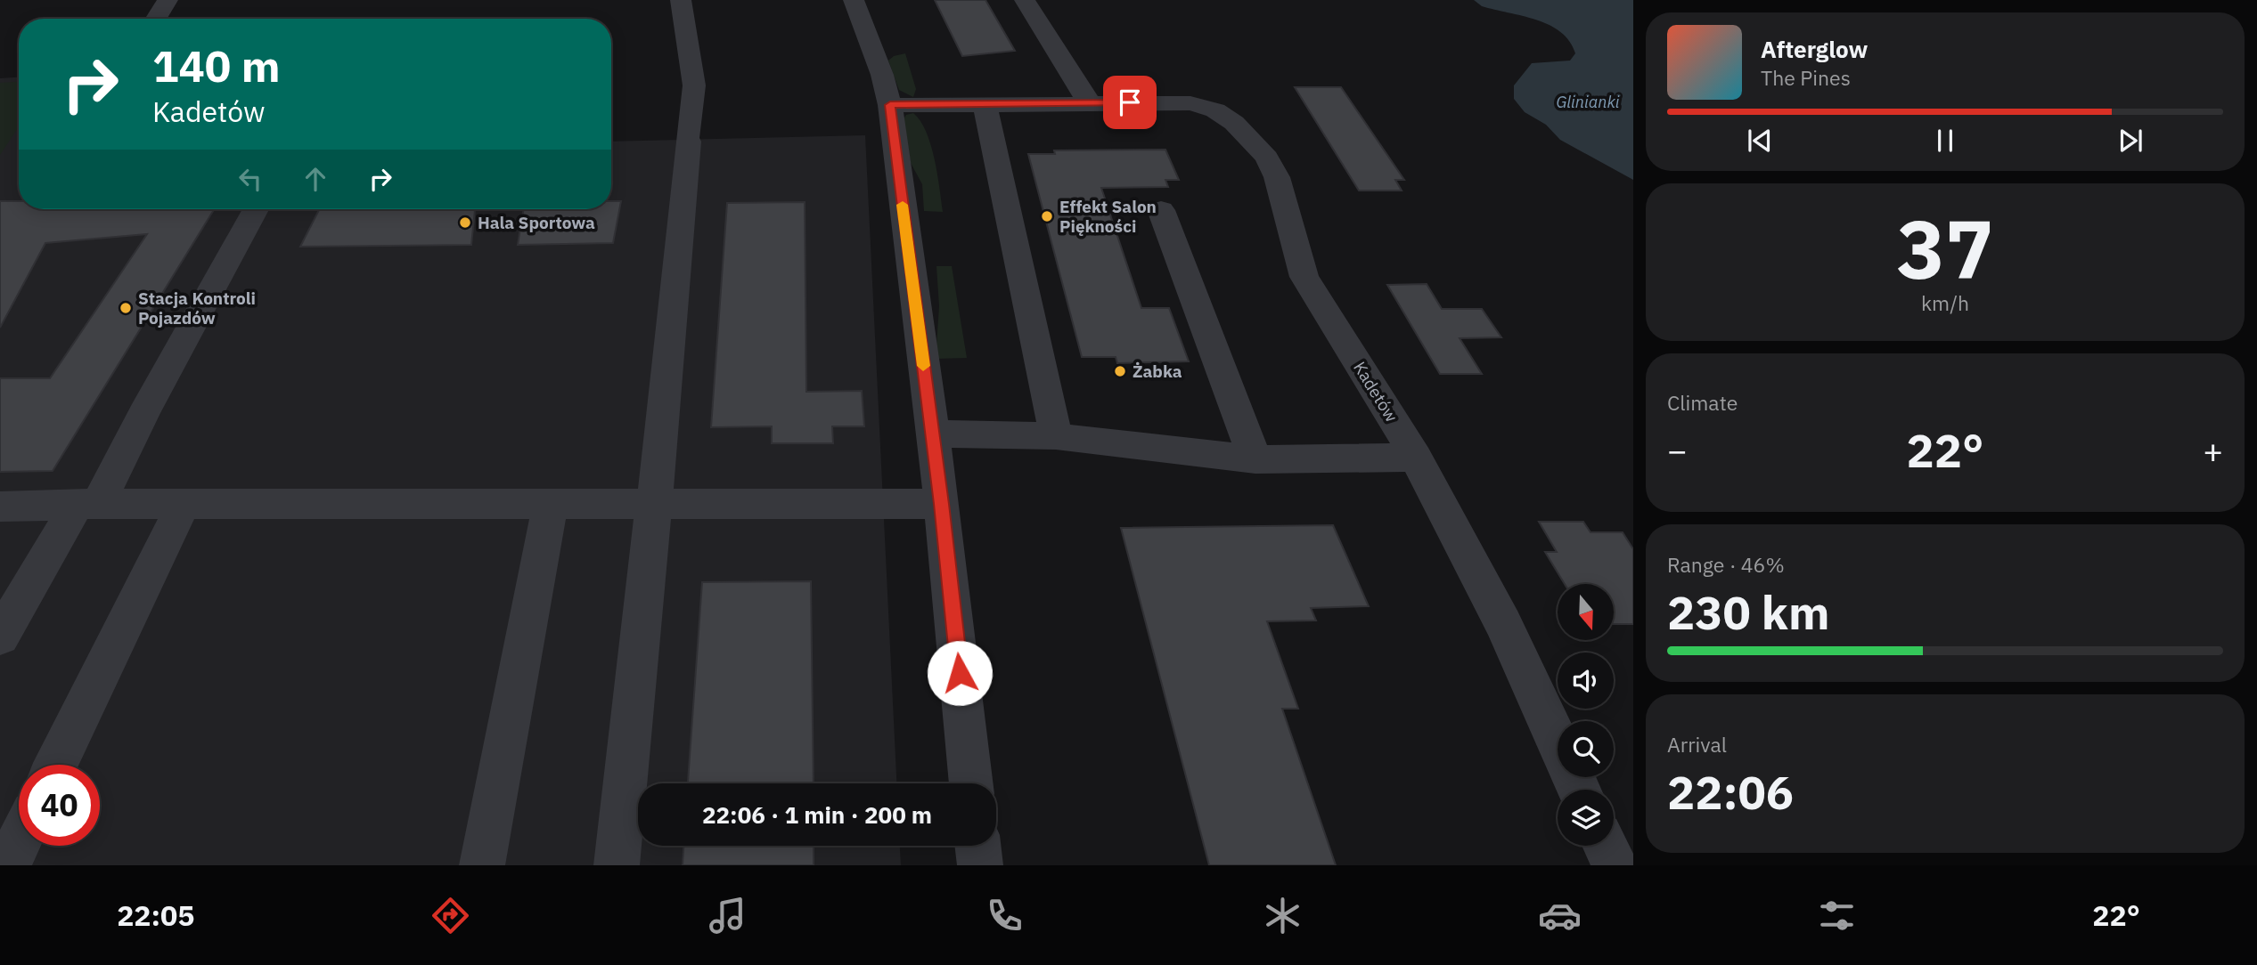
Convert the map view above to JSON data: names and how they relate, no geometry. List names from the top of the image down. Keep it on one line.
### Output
{"streets":{"street":["Kadetów"]},"water":["Glinianki"],"places":["Effekt Salon Piękności","Hala Sportowa","Stacja Kontroli Pojazdów","Żabka"],"north":"bottom","page":{"turn":["140 m","Kadetów"],"song":["Afterglow","The Pines"],"tile":[["37","km/h"],"Climate",["Range · 46%","230 km"],["Arrival","22:06"]],"heat":["−","22°","+"],"limit":"40","trip":"22:06 · 1 min · 200 m","tabs":["22:05","22°"]}}
